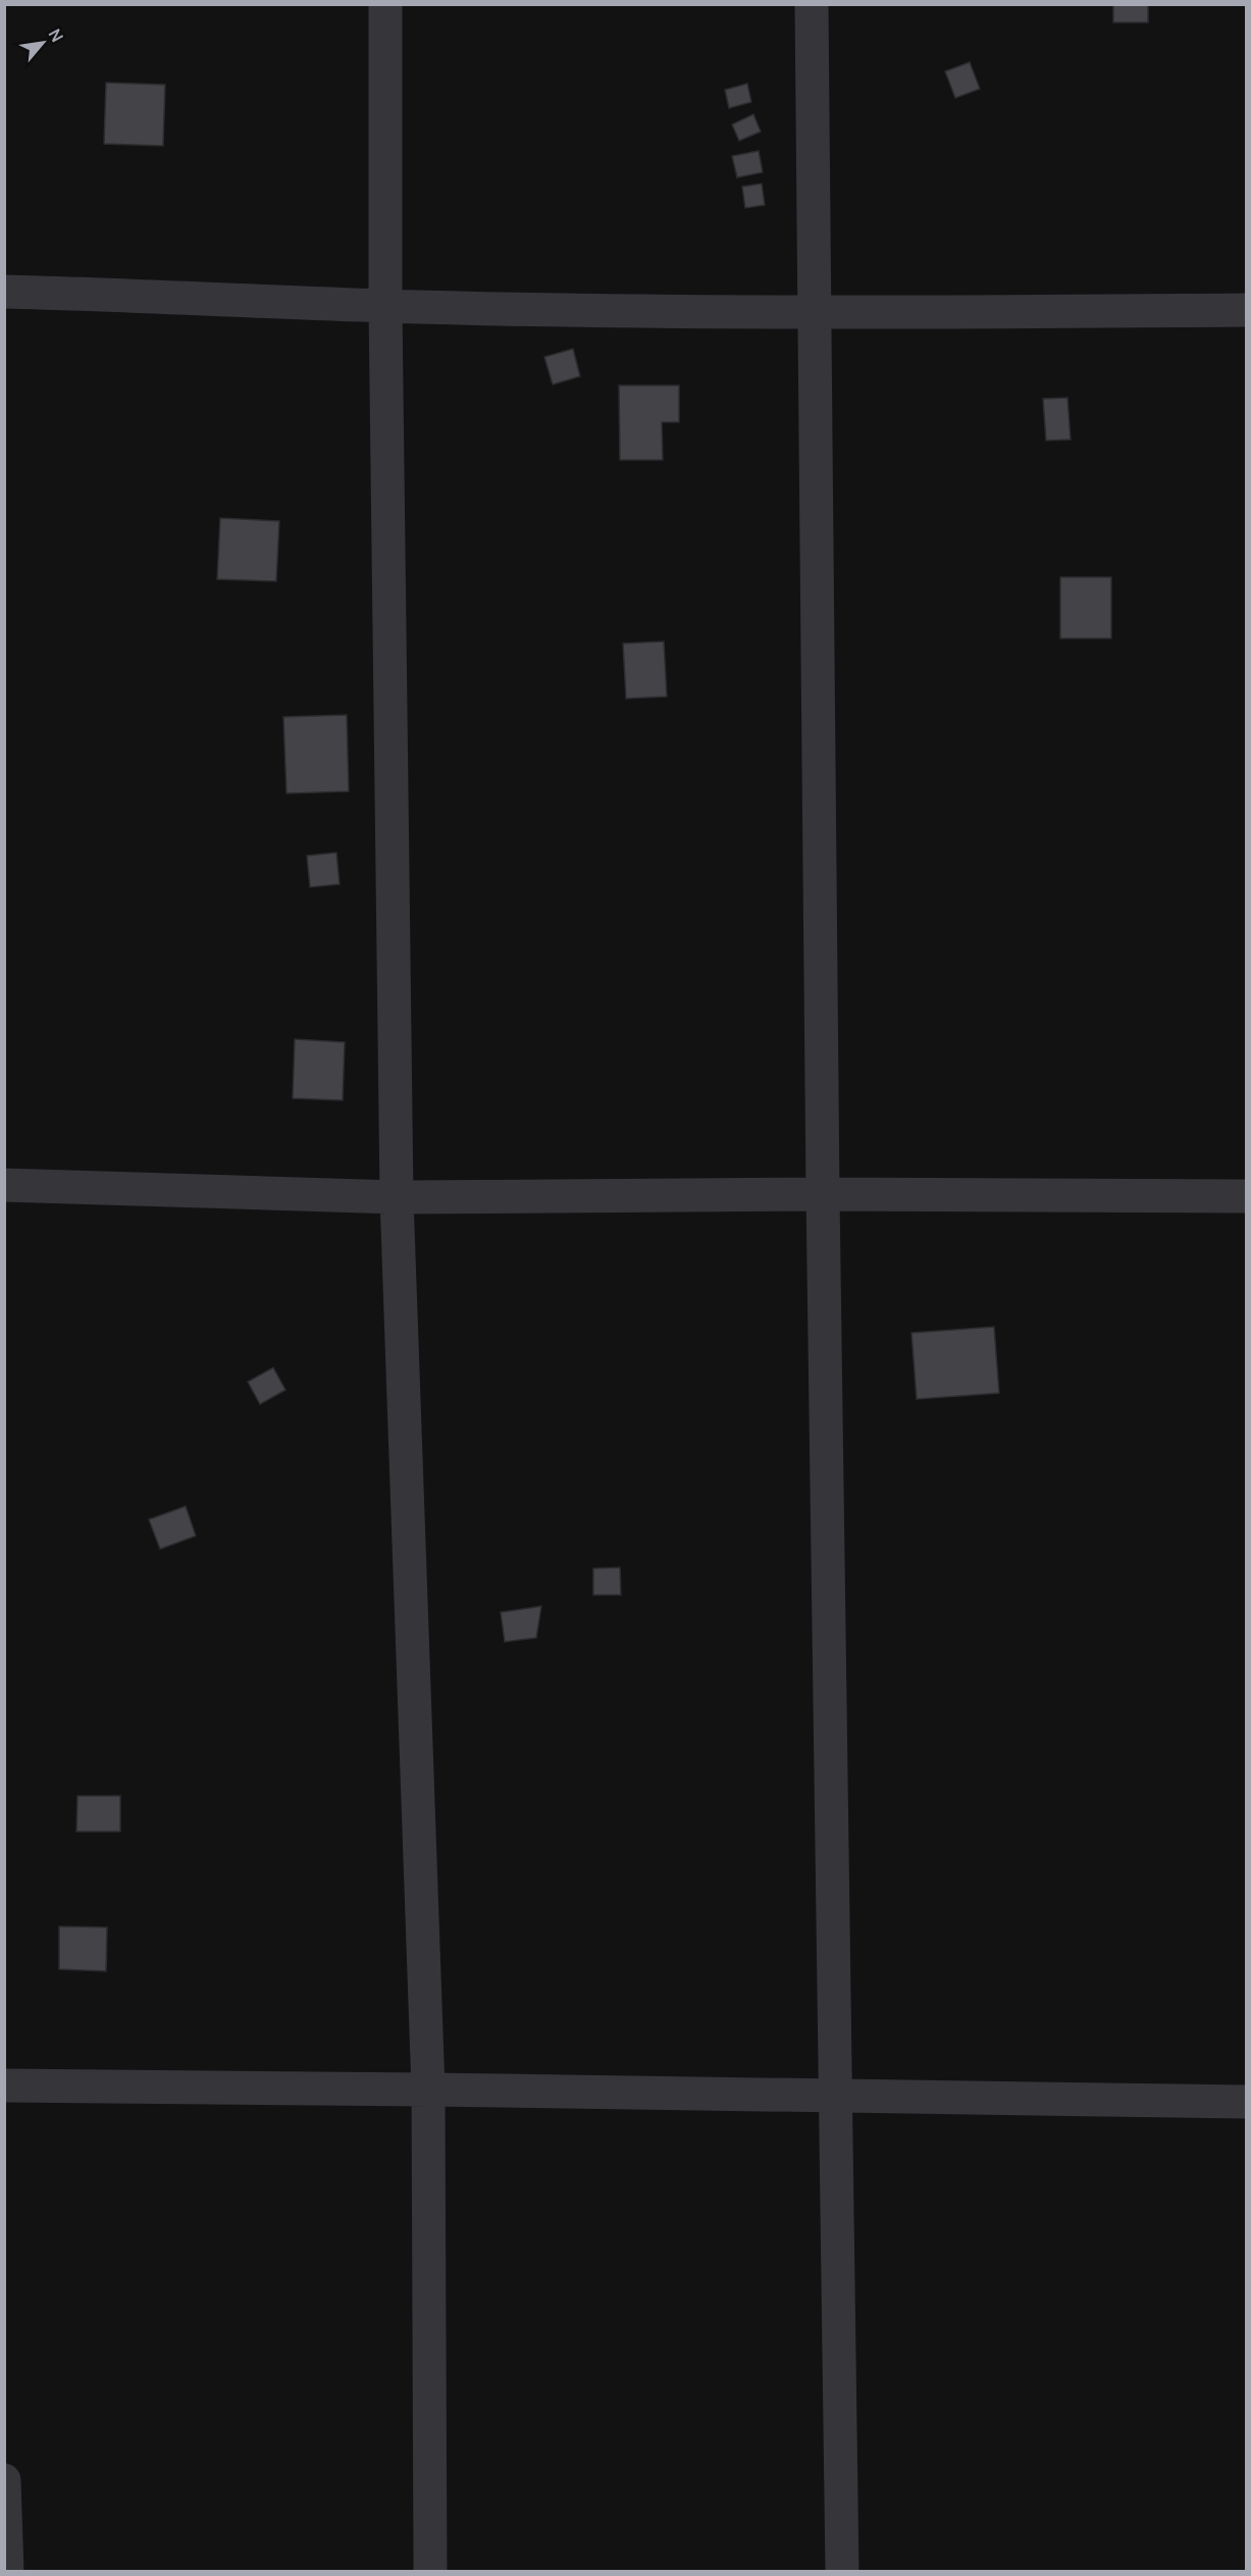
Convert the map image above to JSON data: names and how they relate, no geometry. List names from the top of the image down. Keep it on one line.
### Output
{"north":"top right"}
